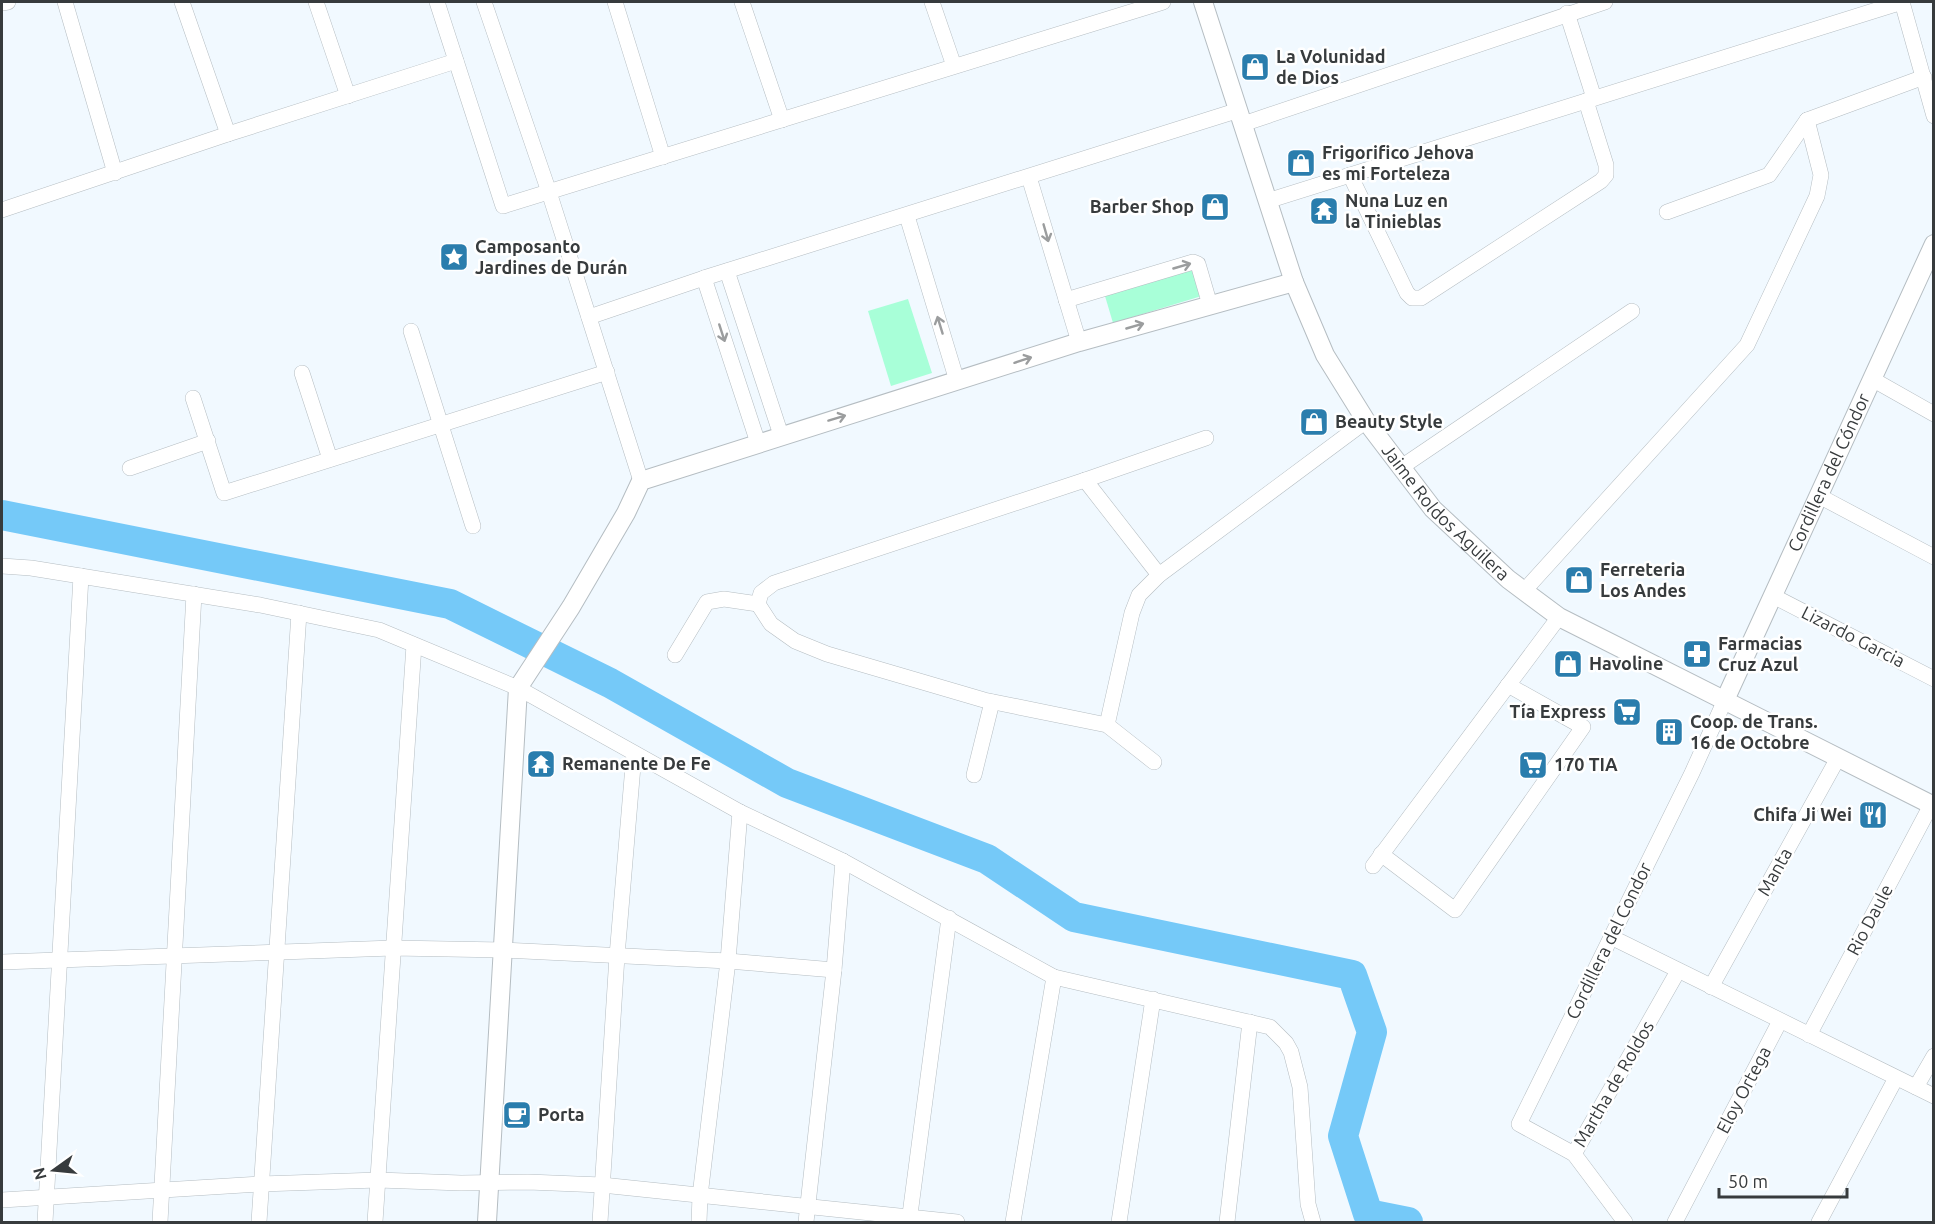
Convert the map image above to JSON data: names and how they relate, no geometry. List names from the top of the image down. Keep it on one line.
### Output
{"streets":{"street":["Cordillera del Cóndor","Jaime Roldos Aguilera","Lizardo Garcia","Manta","Rio Daule","Cordillera del Condor","Martha de Roldos","Eloy Ortega"]},"crossings":[["Cordillera del Cóndor","Jaime Roldos Aguilera"],["Cordillera del Cóndor","Lizardo Garcia"],["Cordillera del Cóndor","Cordillera del Condor"],["Jaime Roldos Aguilera","Manta"],["Jaime Roldos Aguilera","Rio Daule"],["Jaime Roldos Aguilera","Cordillera del Condor"],["Cordillera del Condor","Martha de Roldos"]],"places":{"shop":["La Volunidad de Dios","Frigorifico Jehova es mi Forteleza","Barber Shop","Beauty Style","Ferreteria Los Andes","Havoline"],"temple":["Nuna Luz en la Tinieblas","Remanente De Fe"],"place":["Camposanto Jardines de Durán"],"pharmacy":["Farmacias Cruz Azul"],"supermarket":["Tía Express","170 TIA"],"building":["Coop. de Trans. 16 de Octobre"],"restaurant":["Chifa Ji Wei"],"cafe":["Porta"]},"scale_bar":"50 m","north":"left"}
